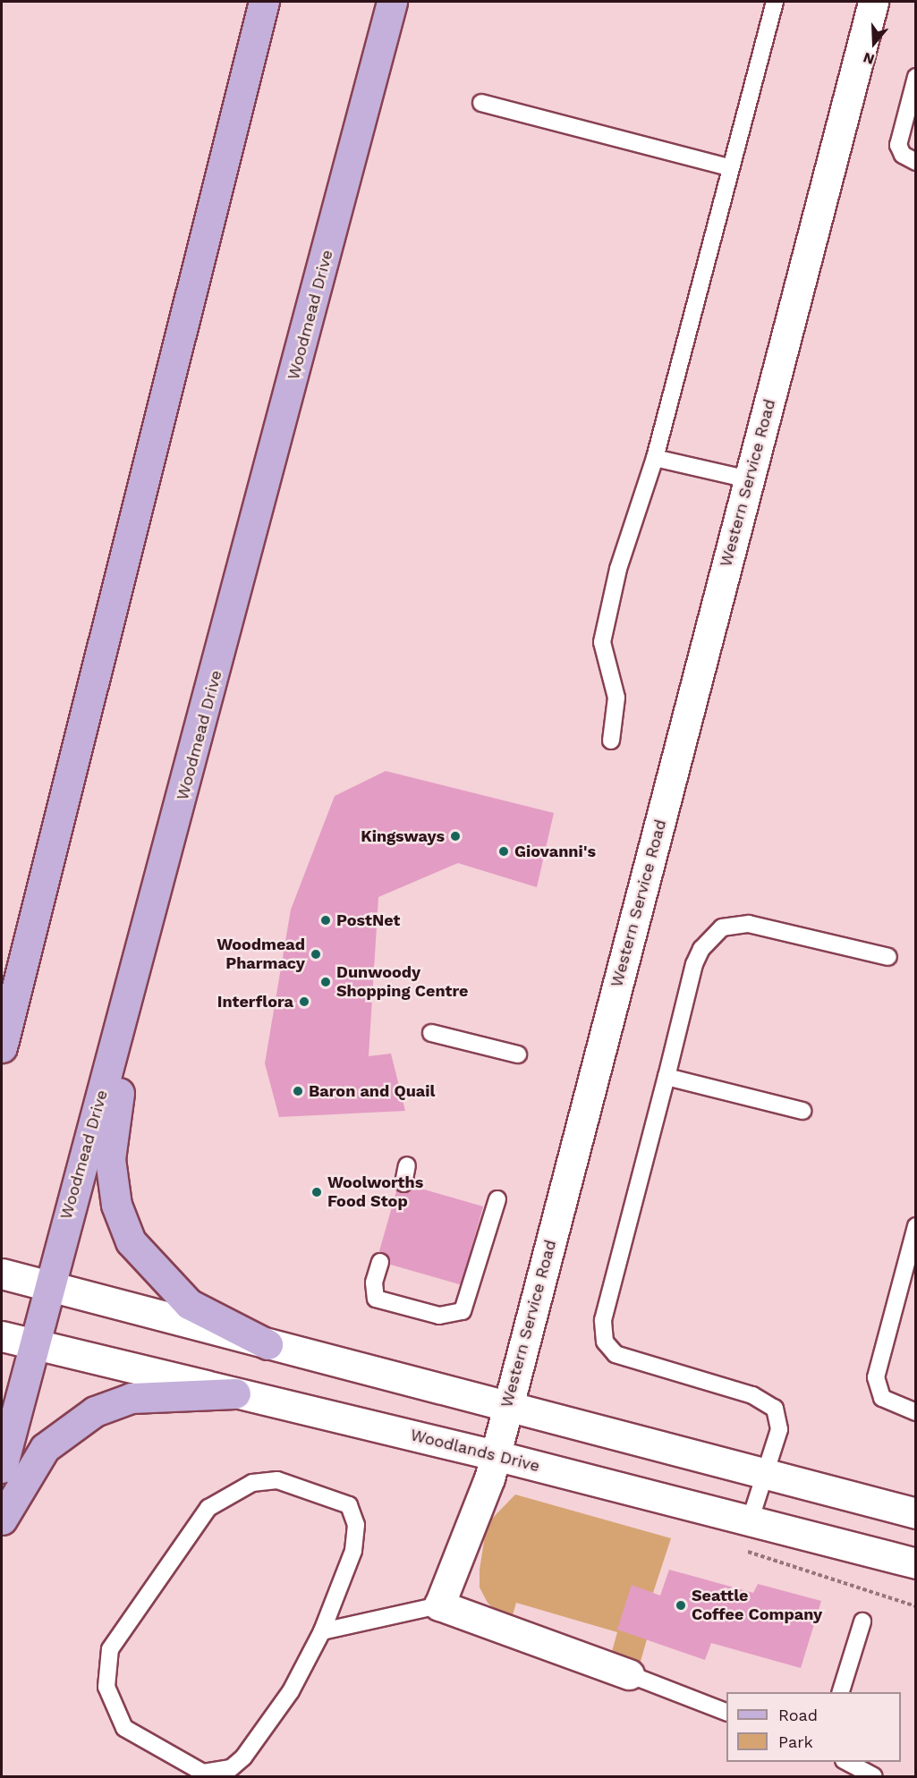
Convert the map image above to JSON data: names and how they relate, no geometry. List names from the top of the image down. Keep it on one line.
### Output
{"streets":{"main road":["Woodmead Drive","Western Service Road","Woodlands Drive"]},"crossings":[["Woodmead Drive","Woodlands Drive"],["Western Service Road","Woodlands Drive"]],"places":["Kingsways","Giovanni's","PostNet","Woodmead Pharmacy","Dunwoody Shopping Centre","Interflora","Baron and Quail","Woolworths Food Stop","Seattle Coffee Company"],"legend":["Road","Park"],"north":"bottom"}
